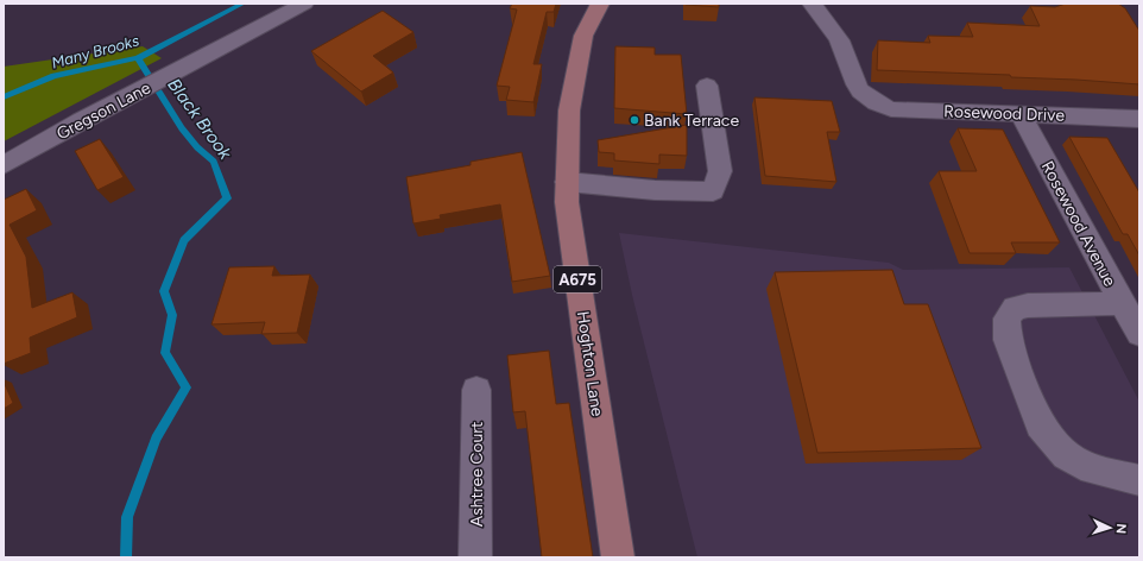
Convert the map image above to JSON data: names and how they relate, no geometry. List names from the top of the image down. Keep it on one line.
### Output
{"streets":{"main road":["A675","Hoghton Lane"],"street":["Gregson Lane","Rosewood Drive","Rosewood Avenue","Ashtree Court"]},"crossings":[["Rosewood Drive","Rosewood Avenue"]],"water":["Many Brooks","Black Brook"],"places":["Bank Terrace"],"north":"right"}
